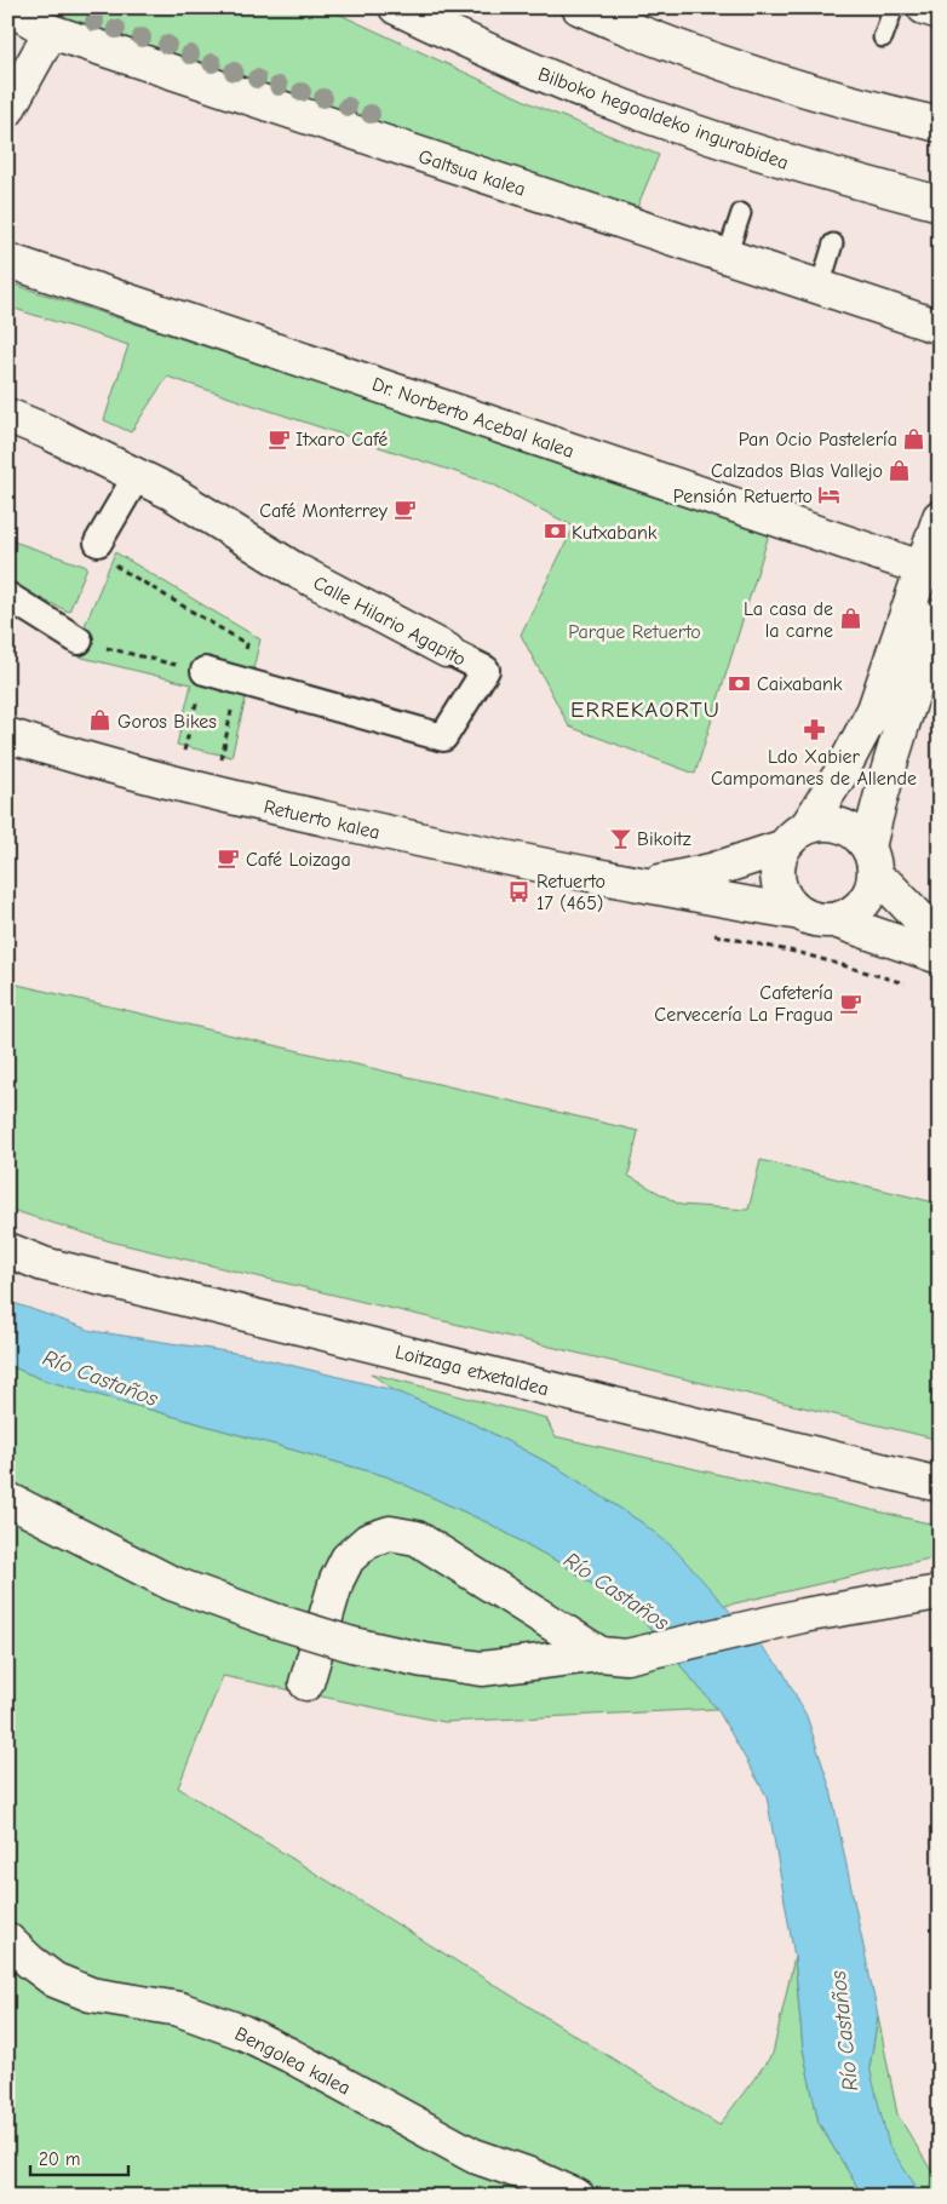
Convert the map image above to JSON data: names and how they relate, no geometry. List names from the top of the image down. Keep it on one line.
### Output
{"streets":{"main road":["Bilboko hegoaldeko ingurabidea","Galtsua kalea","Dr. Norberto Acebal kalea","Calle Hilario Agapito","Retuerto kalea","Loitzaga etxetaldea","Bengolea kalea"]},"districts":["ERREKAORTU"],"water":["Río Castaños"],"parks":["Parque Retuerto"],"places":{"cafe":["Itxaro Café","Café Monterrey","Café Loizaga","Cafetería Cervecería La Fragua"],"shop":["Pan Ocio Pastelería","Calzados Blas Vallejo","La casa de la carne","Goros Bikes"],"hotel":["Pensión Retuerto"],"bank":["Kutxabank","Caixabank"],"pharmacy":["Ldo Xabier Campomanes de Allende"],"bar":["Bikoitz"],"bus stop":["Retuerto 17 (465)"]},"scale_bar":"20 m"}
